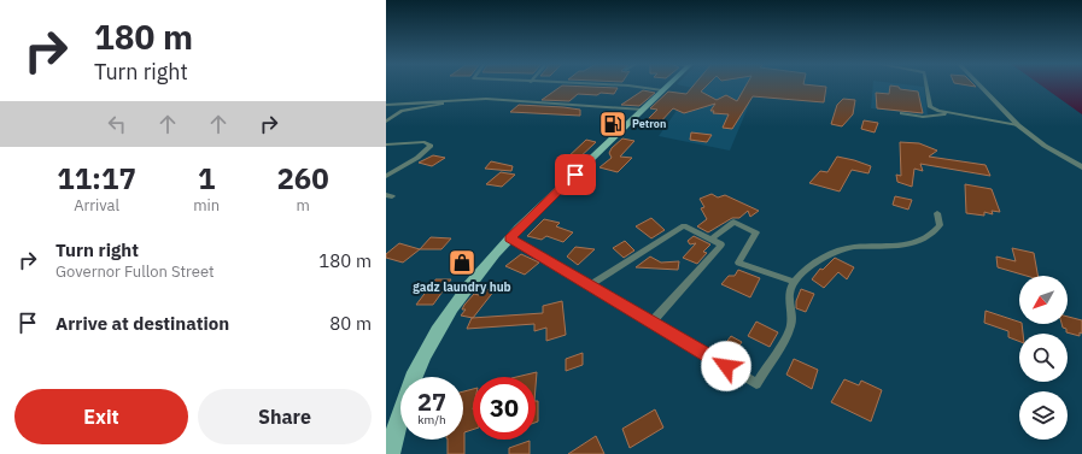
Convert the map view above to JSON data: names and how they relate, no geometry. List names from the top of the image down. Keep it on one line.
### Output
{"places":{"fuel station":["Petron"],"shop":["gadz laundry hub"]},"north":"bottom left","page":{"turn":["180 m","Turn right"],"eta":["11:17","Arrival","1","min","260","m"],"list":[{"name":"Turn right","note":"Governor Fullon Street","value":"180 m"},{"name":"Arrive at destination","value":"80 m"}],"speed":"27 km/h","limit":"30","buttons":["Exit","Share"]}}
